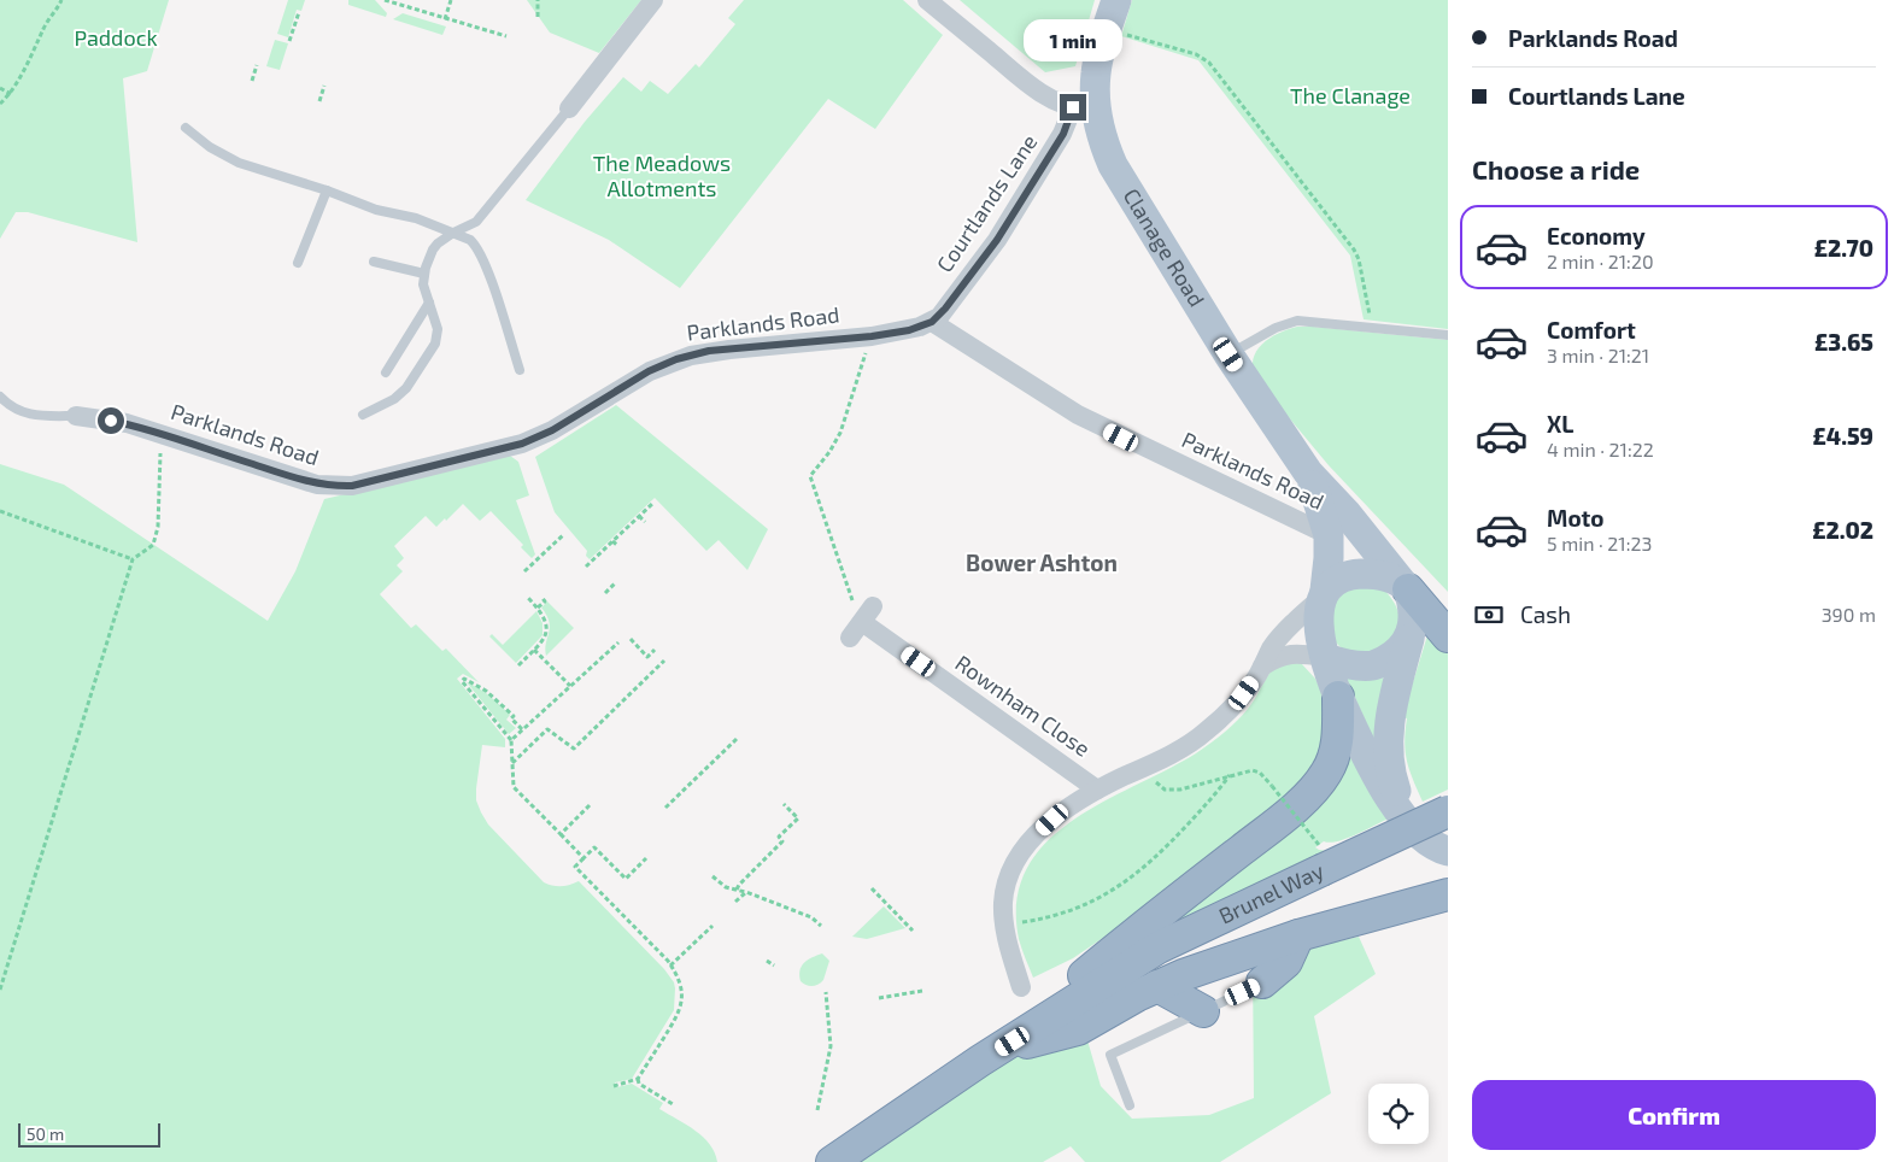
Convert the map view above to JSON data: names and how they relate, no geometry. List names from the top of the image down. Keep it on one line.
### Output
{"streets":{"highway":["Brunel Way"],"main road":["Clanage Road"],"street":["Courtlands Lane","Parklands Road","Rownham Close"]},"crossings":[["Courtlands Lane","Clanage Road"],["Courtlands Lane","Parklands Road"],["Clanage Road","Parklands Road"]],"districts":["Bower Ashton"],"parks":["Paddock","The Clanage","The Meadows Allotments"],"scale_bar":"50 m","page":{"banner":["Parklands Road","Courtlands Lane"],"bubble":"1 min","heading":"Choose a ride","list":[{"name":"Economy","note":"2 min · 21:20","value":"£2.70"},{"name":"Comfort","note":"3 min · 21:21","value":"£3.65"},{"name":"XL","note":"4 min · 21:22","value":"£4.59"},{"name":"Moto","note":"5 min · 21:23","value":"£2.02"}],"pay":["Cash","390 m"],"buttons":"Confirm","scale":"50 m"}}
